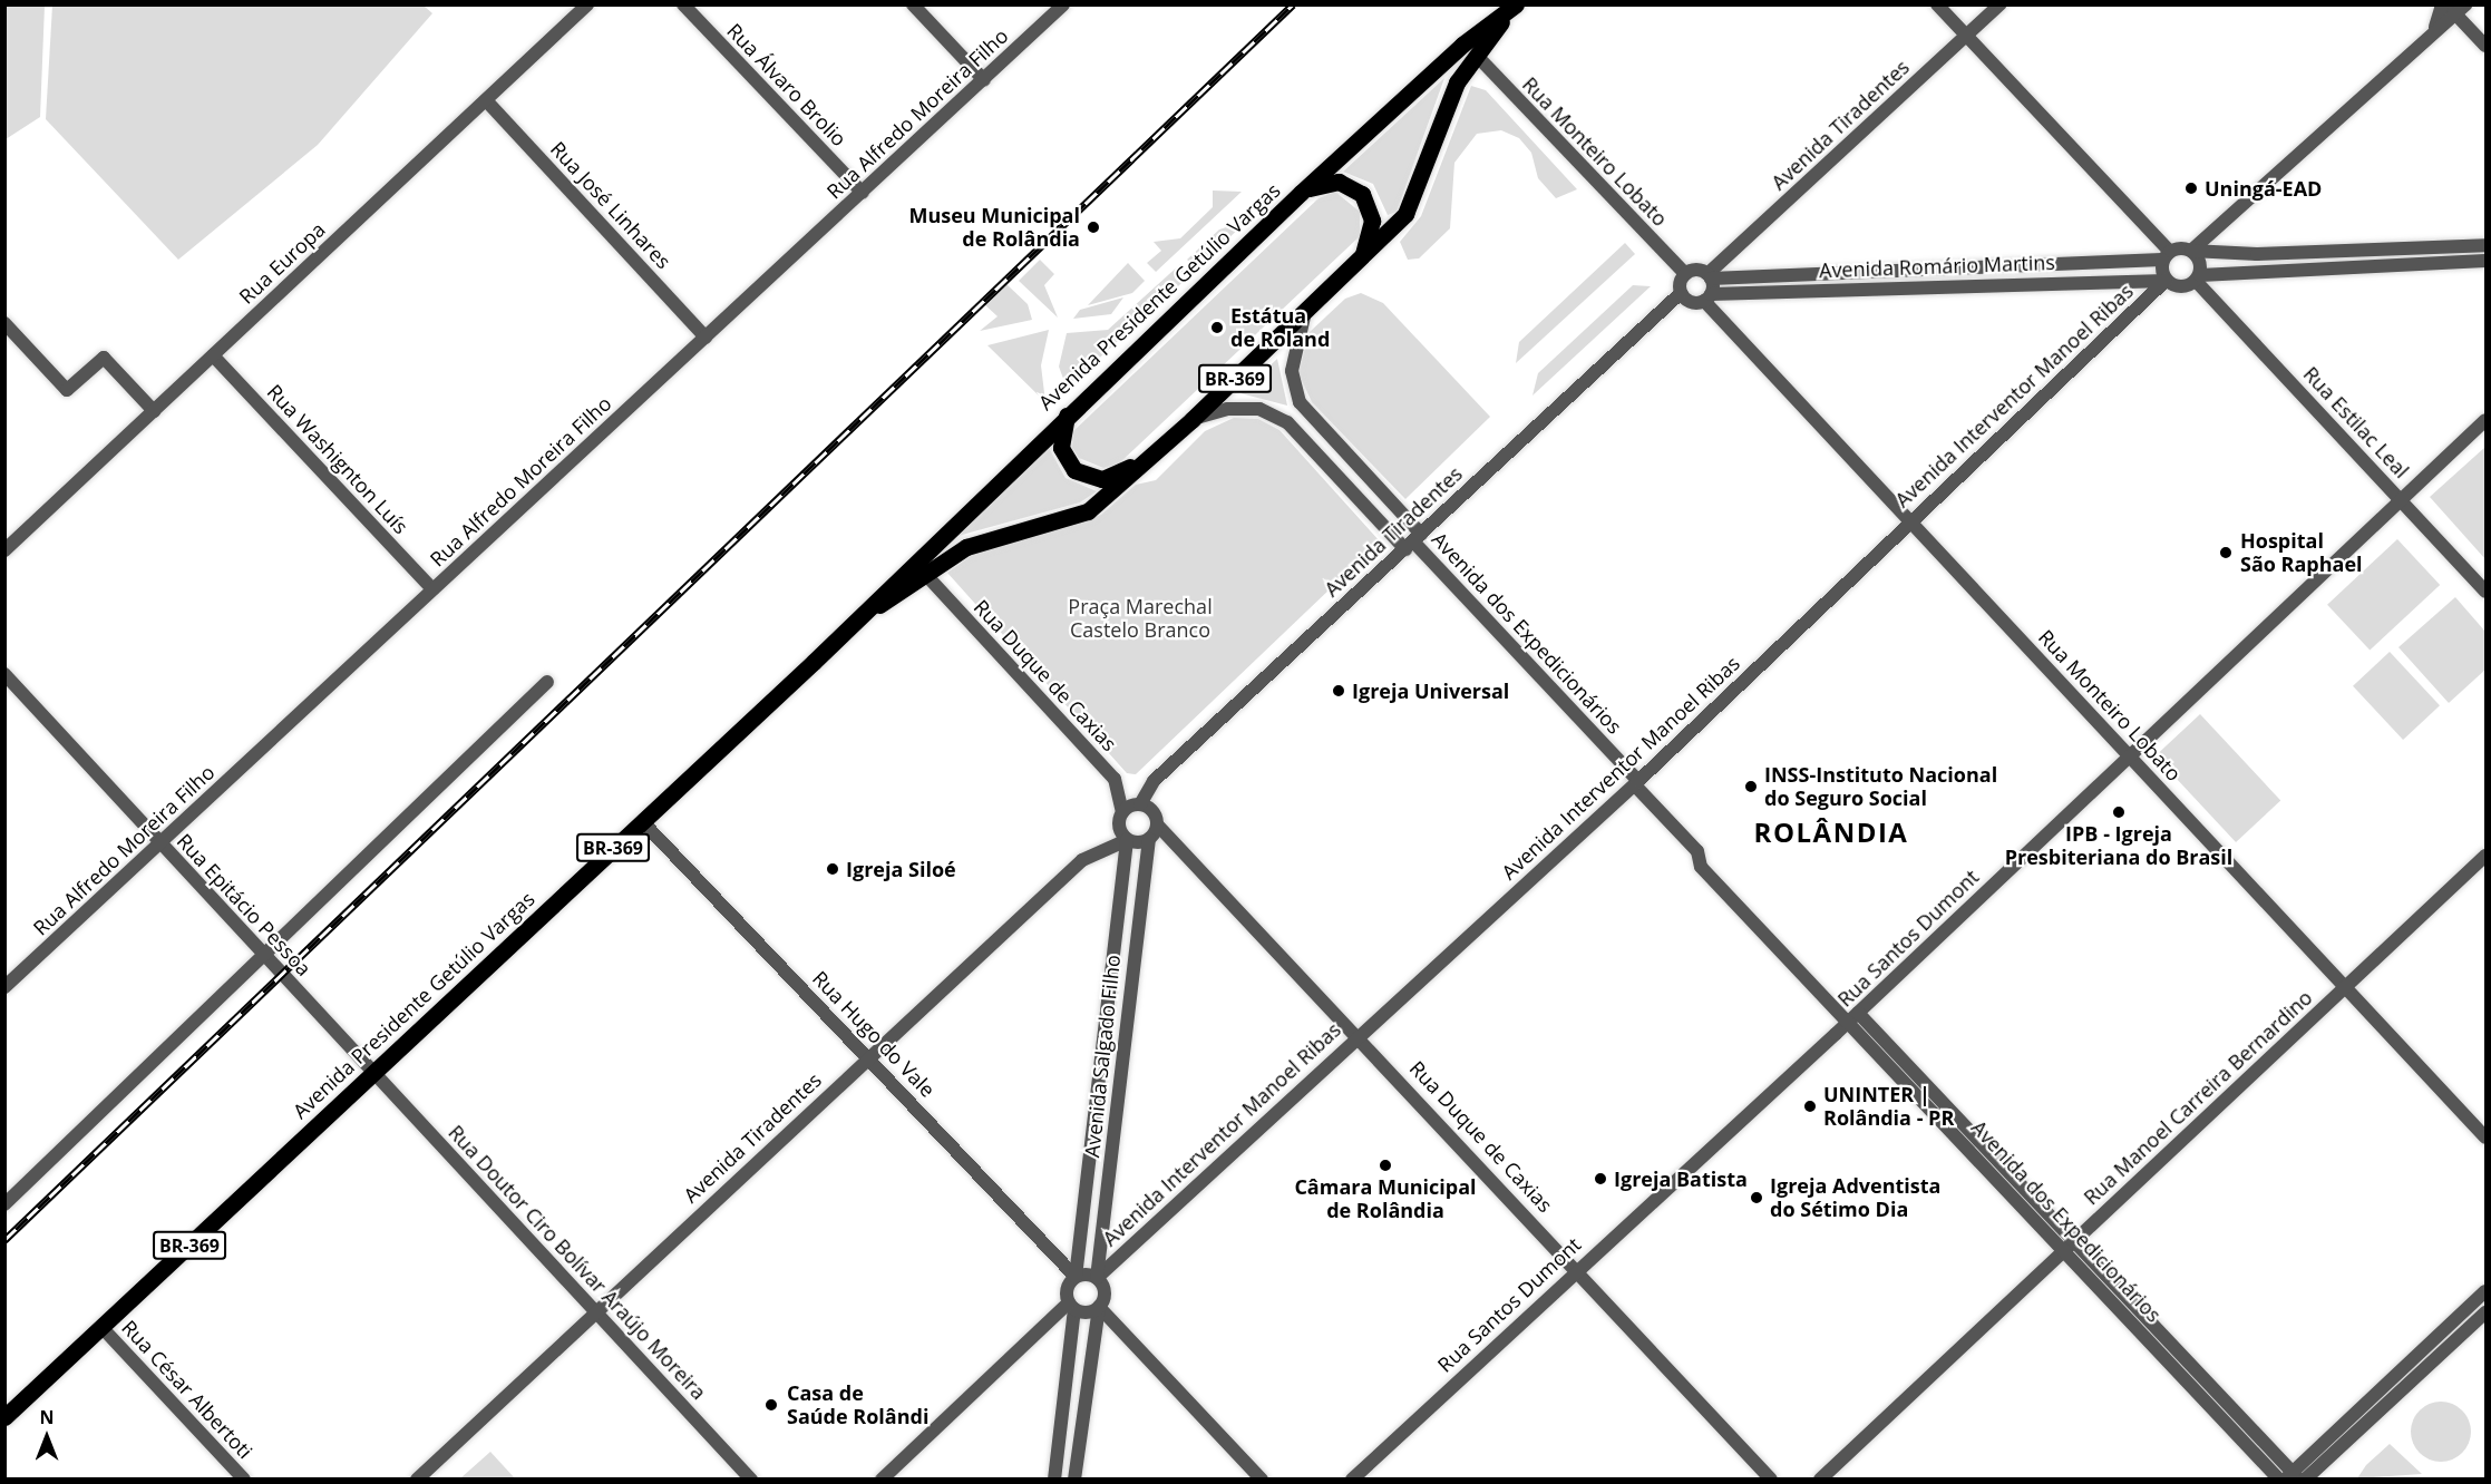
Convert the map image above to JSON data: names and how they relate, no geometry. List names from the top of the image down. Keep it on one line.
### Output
{"streets":{"main road":["Avenida Presidente Getúlio Vargas","BR-369"],"street":["Rua Álvaro Brolio","Rua Alfredo Moreira Filho","Avenida Tiradentes","Rua Monteiro Lobato","Rua José Linhares","Rua Europa","Avenida Romário Martins","Avenida Interventor Manoel Ribas","Rua Estilac Leal","Rua Washignton Luís","Avenida dos Expedicionários","Rua Duque de Caxias","Rua Epitácio Pessoa","Rua Santos Dumont","Rua Hugo do Vale","Avenida Salgado Filho","Rua Manoel Carreira Bernardino","Rua Doutor Ciro Bolívar Araújo Moreira","Rua César Albertoti"]},"crossings":[["Rua Álvaro Brolio","Rua Alfredo Moreira Filho"],["Rua Alfredo Moreira Filho","Rua José Linhares"],["Rua Alfredo Moreira Filho","Rua Washignton Luís"],["Rua Alfredo Moreira Filho","Rua Epitácio Pessoa"],["Avenida Tiradentes","Avenida Romário Martins"],["Avenida Tiradentes","Avenida dos Expedicionários"],["Avenida Tiradentes","Rua Duque de Caxias"],["Avenida Tiradentes","Rua Hugo do Vale"],["Avenida Tiradentes","Avenida Salgado Filho"],["Avenida Tiradentes","Rua Doutor Ciro Bolívar Araújo Moreira"],["Rua Monteiro Lobato","Avenida Romário Martins"],["Rua Monteiro Lobato","Avenida Presidente Getúlio Vargas"],["Rua Monteiro Lobato","Avenida Interventor Manoel Ribas"],["Rua Monteiro Lobato","Rua Santos Dumont"],["Rua Monteiro Lobato","Rua Manoel Carreira Bernardino"],["Rua José Linhares","Rua Europa"],["Rua Europa","Rua Washignton Luís"],["Avenida Romário Martins","Avenida Interventor Manoel Ribas"],["Avenida Romário Martins","Rua Estilac Leal"],["Avenida Presidente Getúlio Vargas","Avenida dos Expedicionários"],["Avenida Presidente Getúlio Vargas","Rua Duque de Caxias"],["Avenida Presidente Getúlio Vargas","Rua Epitácio Pessoa"],["Avenida Presidente Getúlio Vargas","Rua Hugo do Vale"],["Avenida Presidente Getúlio Vargas","Rua Doutor Ciro Bolívar Araújo Moreira"],["Avenida Presidente Getúlio Vargas","Rua César Albertoti"],["Avenida Interventor Manoel Ribas","Avenida dos Expedicionários"],["Avenida Interventor Manoel Ribas","Rua Duque de Caxias"],["Avenida Interventor Manoel Ribas","Rua Hugo do Vale"],["Avenida Interventor Manoel Ribas","Avenida Salgado Filho"],["Rua Estilac Leal","Rua Santos Dumont"],["Avenida dos Expedicionários","Rua Santos Dumont"],["Avenida dos Expedicionários","Rua Manoel Carreira Bernardino"],["Rua Duque de Caxias","Rua Santos Dumont"],["Rua Duque de Caxias","Avenida Salgado Filho"],["Rua Epitácio Pessoa","Rua Doutor Ciro Bolívar Araújo Moreira"],["Rua Hugo do Vale","Avenida Salgado Filho"]],"districts":["ROLÂNDIA"],"parks":["Praça Marechal Castelo Branco"],"places":["Uningá-EAD","Museu Municipal de Rolândia","Estátua de Roland","Hospital São Raphael","Igreja Universal","INSS-Instituto Nacional do Seguro Social","IPB - Igreja Presbiteriana do Brasil","Igreja Siloé","UNINTER | Rolândia - PR","Câmara Municipal de Rolândia","Igreja Batista","Igreja Adventista do Sétimo Dia","Casa de Saúde Rolândi"],"north":"top"}
